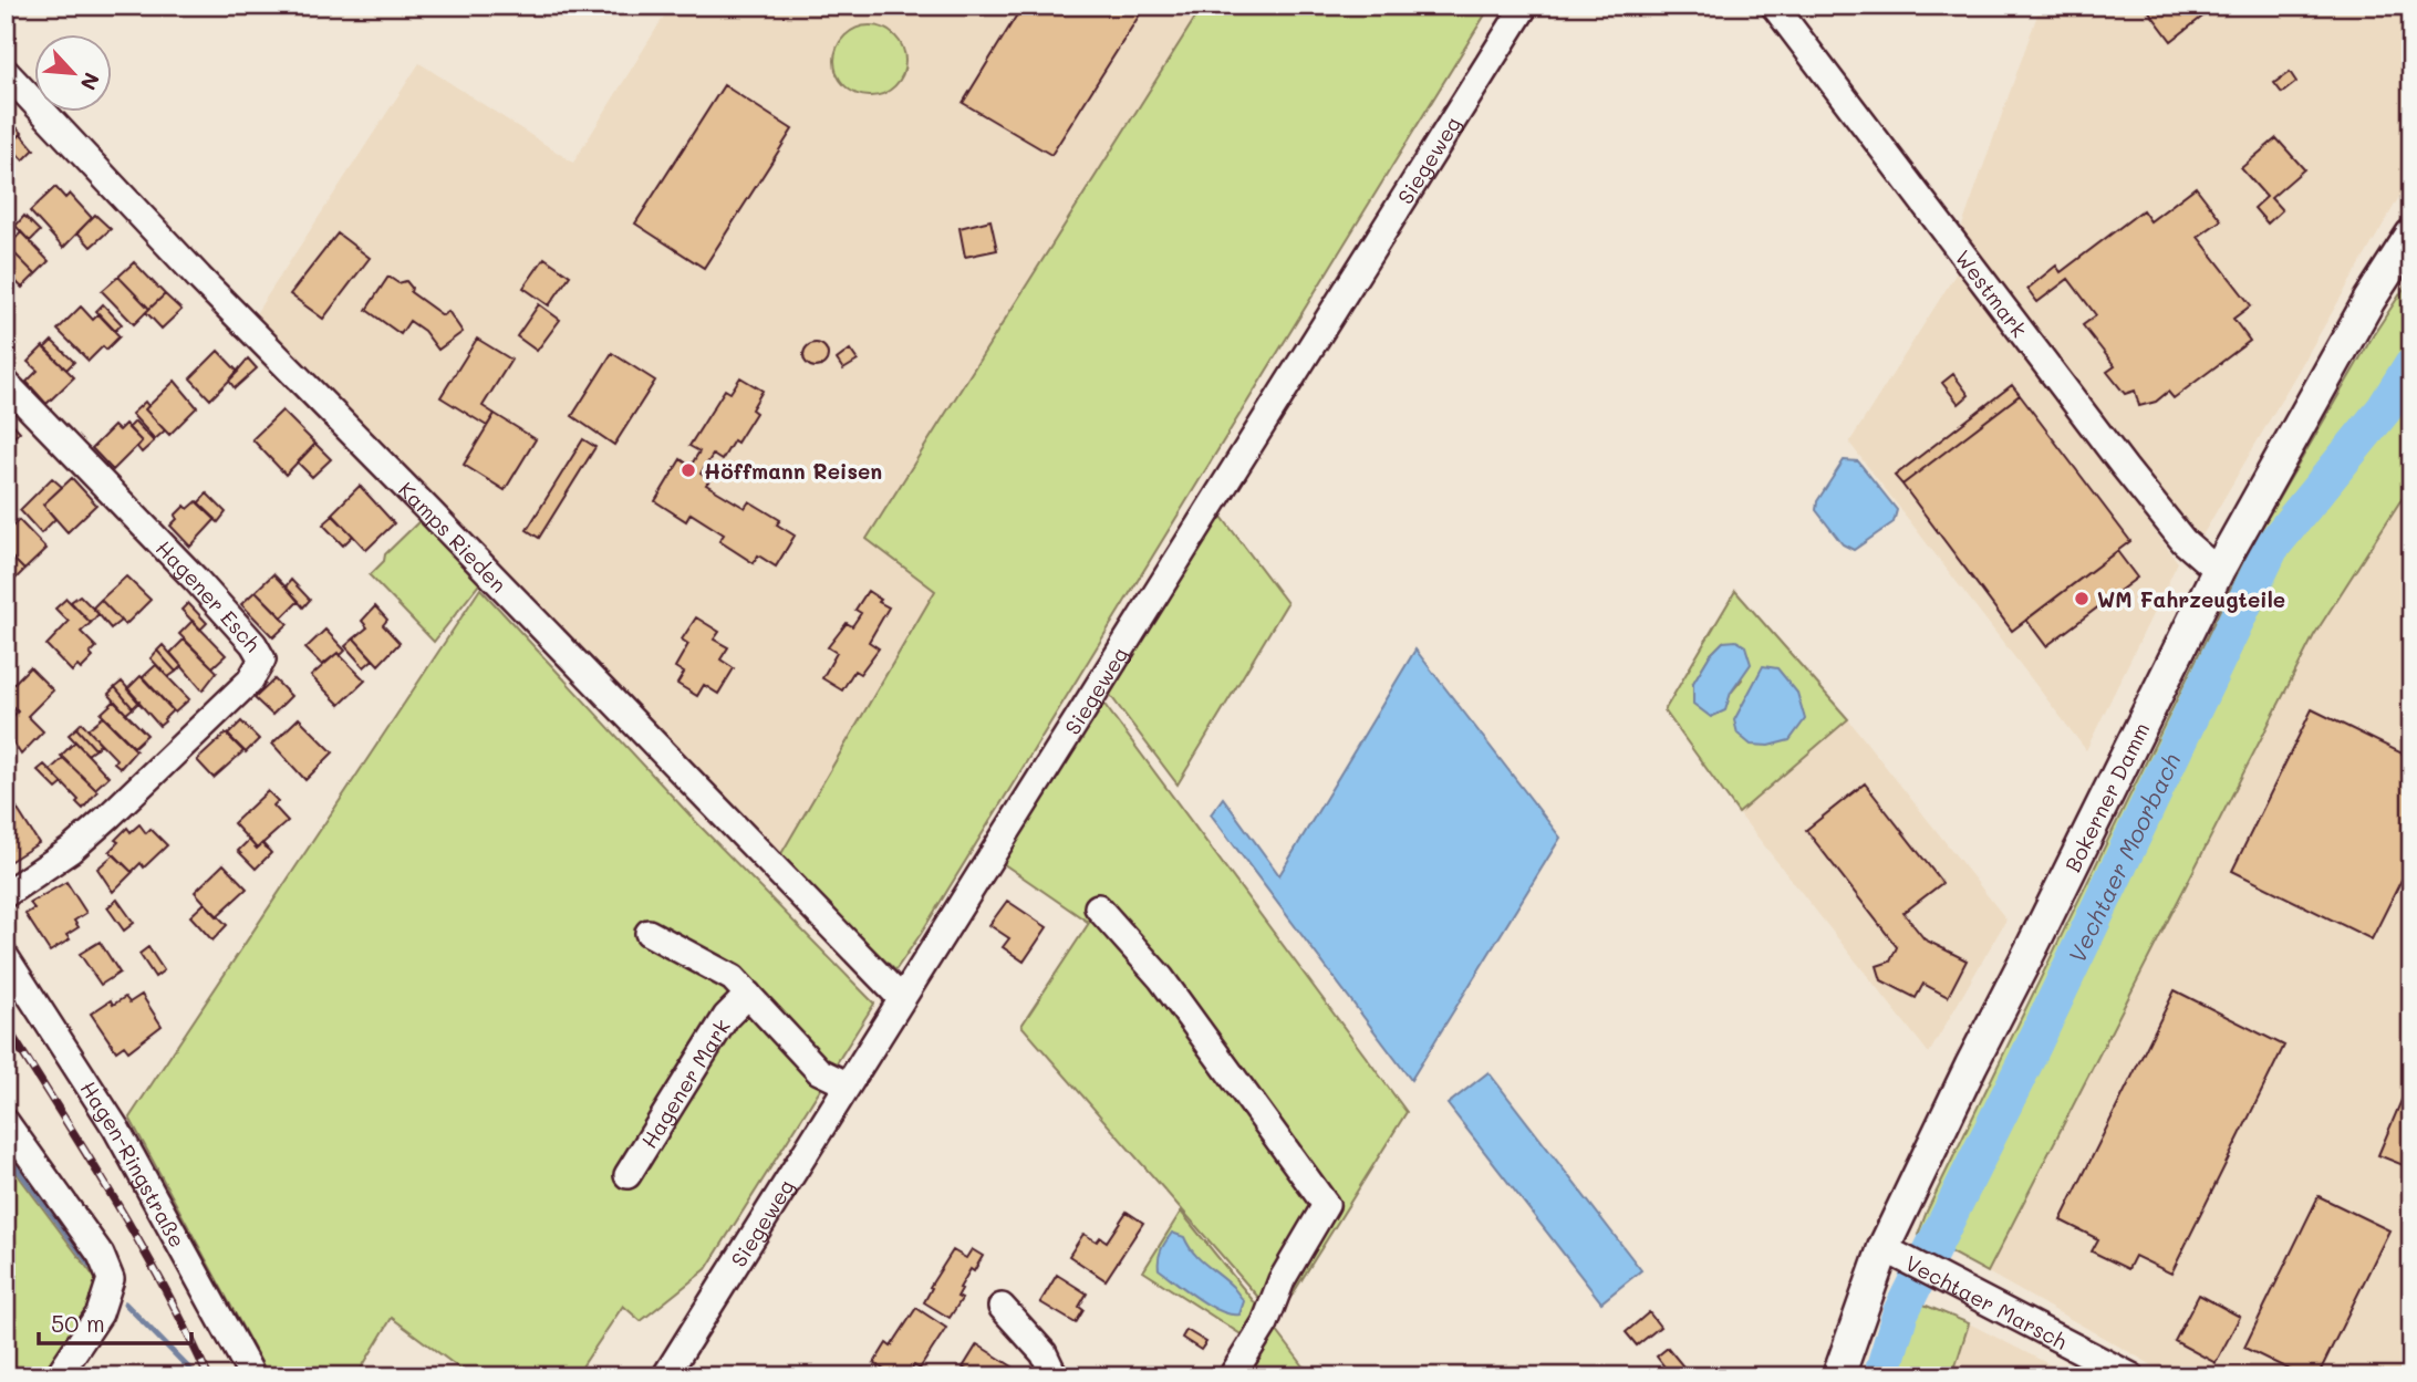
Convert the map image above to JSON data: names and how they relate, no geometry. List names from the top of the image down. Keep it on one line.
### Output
{"streets":{"main road":["Bokerner Damm"],"street":["Siegeweg","Westmark","Kamps Rieden","Hagener Esch","Hagener Mark","Hagen-Ringstraße","Vechtaer Marsch"]},"crossings":[["Siegeweg","Kamps Rieden"],["Siegeweg","Hagener Mark"],["Westmark","Bokerner Damm"],["Bokerner Damm","Vechtaer Marsch"]],"water":["Vechtaer Moorbach"],"places":["Höffmann Reisen","WM Fahrzeugteile"],"scale_bar":"50 m","north":"bottom right"}
